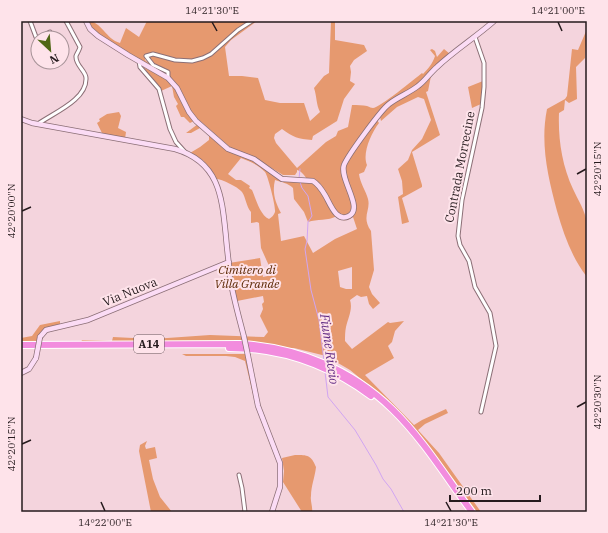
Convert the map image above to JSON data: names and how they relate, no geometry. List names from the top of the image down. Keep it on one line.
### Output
{"streets":{"highway":["A14"],"street":["Contrada Morrecine","Via Nuova"]},"water":["Fiume Riccio"],"parks":["Cimitero di Villa Grande"],"scale_bar":"200 m","north":"bottom right","coordinates":["14°21'30\"E","14°21'00\"E","42°20'15\"N","42°20'00\"N","42°20'30\"N","14°22'00\"E"]}
